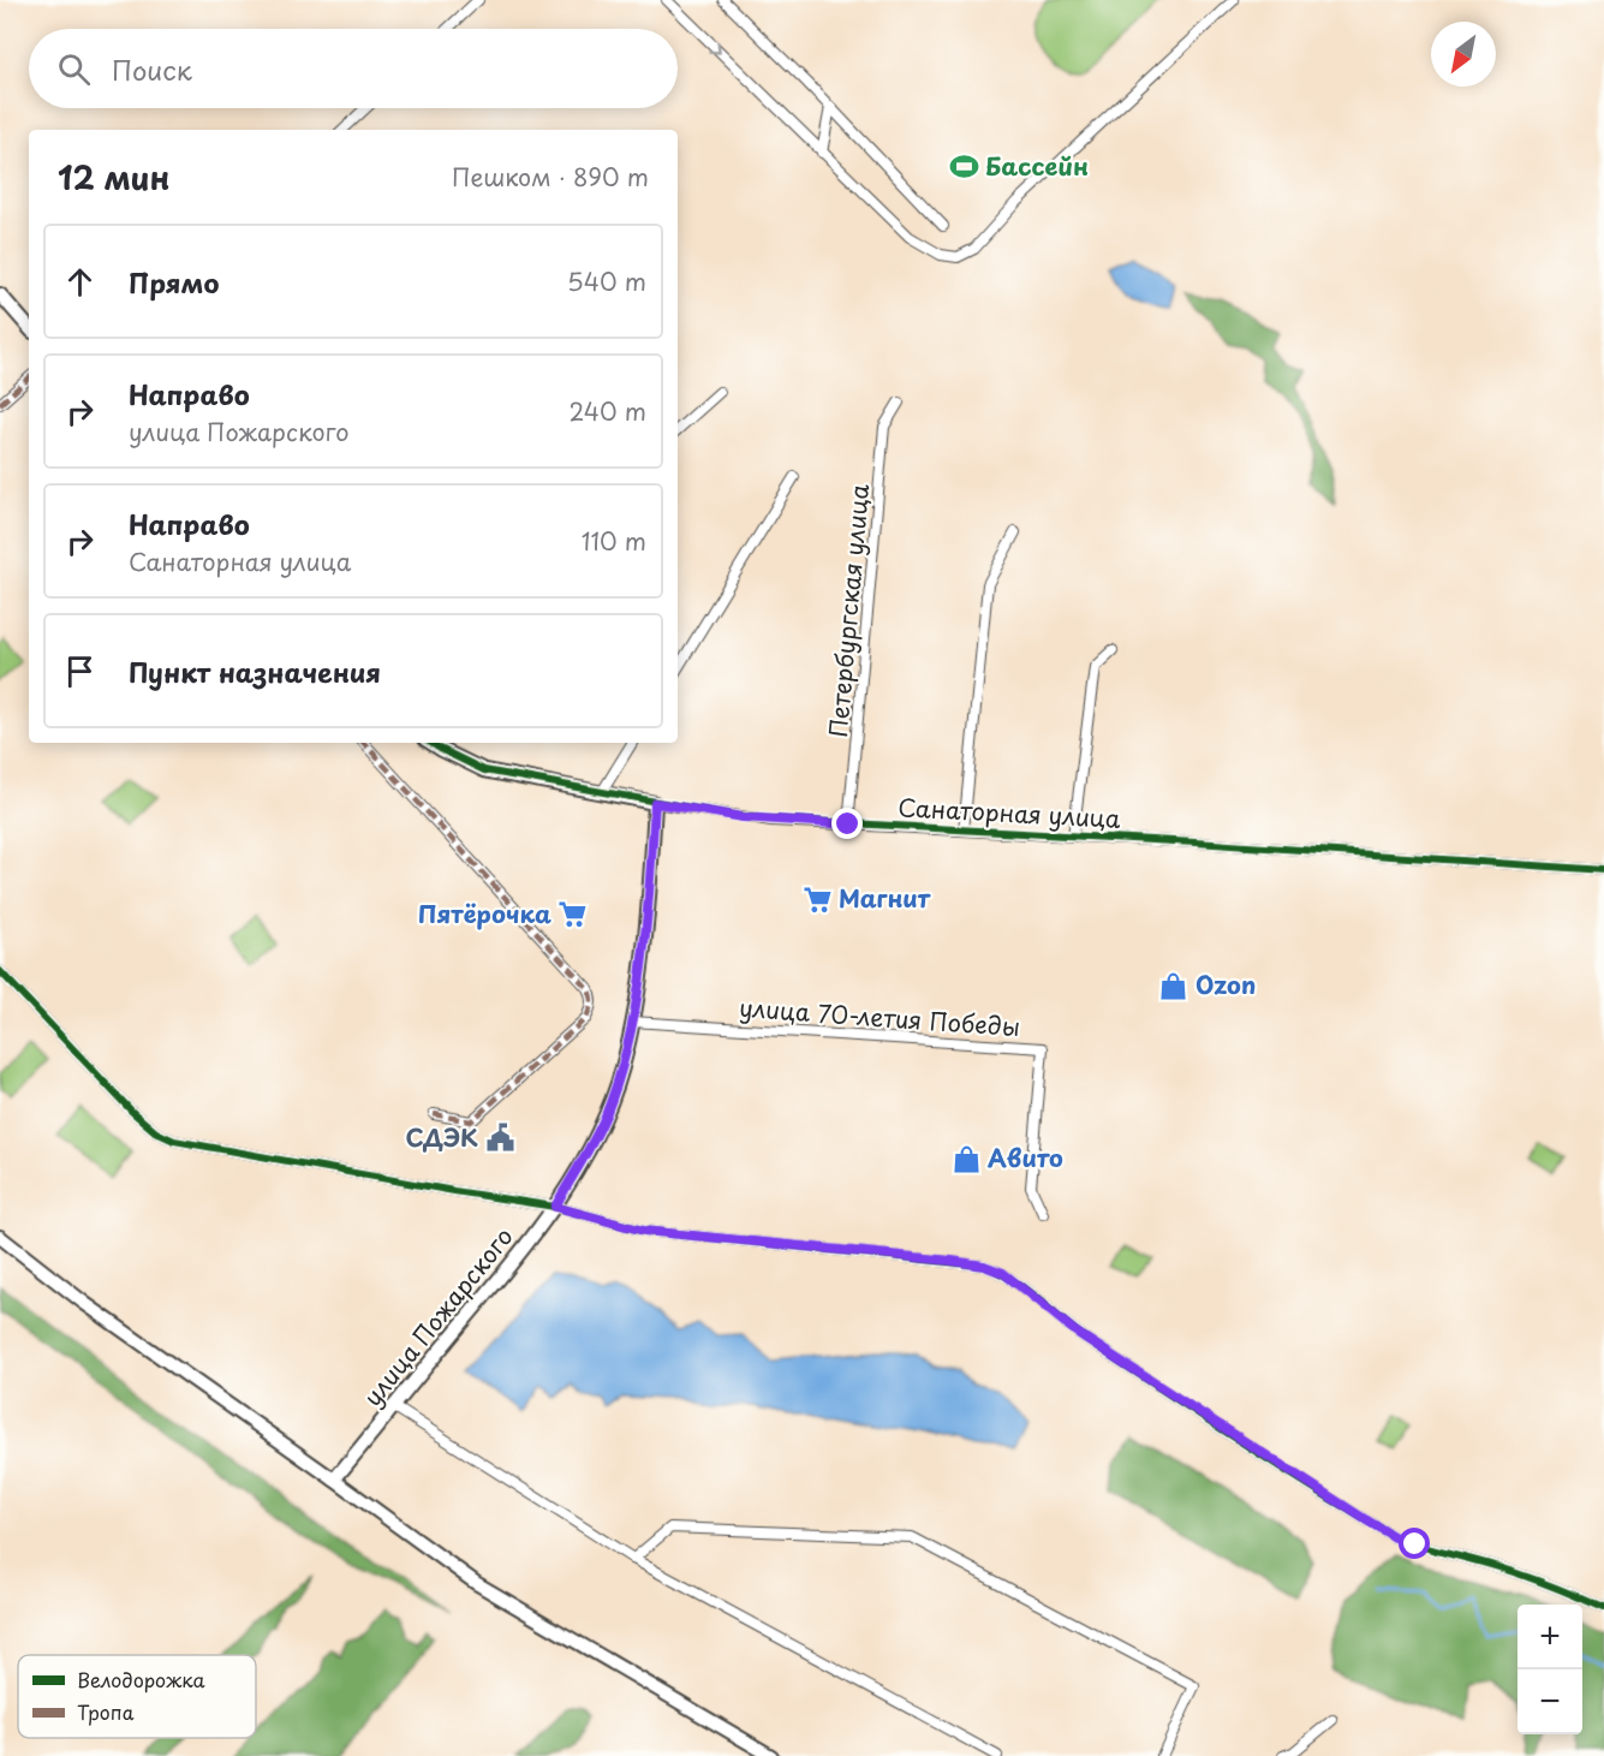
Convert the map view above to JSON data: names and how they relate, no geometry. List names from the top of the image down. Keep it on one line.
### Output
{"streets":{"street":["Петербургская улица","Санаторная улица","улица 70-летия Победы","улица Пожарского"]},"crossings":[["Петербургская улица","Санаторная улица"],["Санаторная улица","улица Пожарского"],["улица 70-летия Победы","улица Пожарского"]],"places":{"sports":["Бассейн"],"supermarket":["Магнит","Пятёрочка"],"shop":["Ozon","Авито"],"public building":["СДЭК"]},"legend":["Велодорожка","Тропа"],"north":"bottom left","page":{"search":"Поиск","heading":["12 мин","Пешком · 890 m"],"list":[["Прямо","540 m"],["Направо","улица Пожарского","240 m"],["Направо","Санаторная улица","110 m"],"Пункт назначения"],"map_buttons":["+","−"]}}
